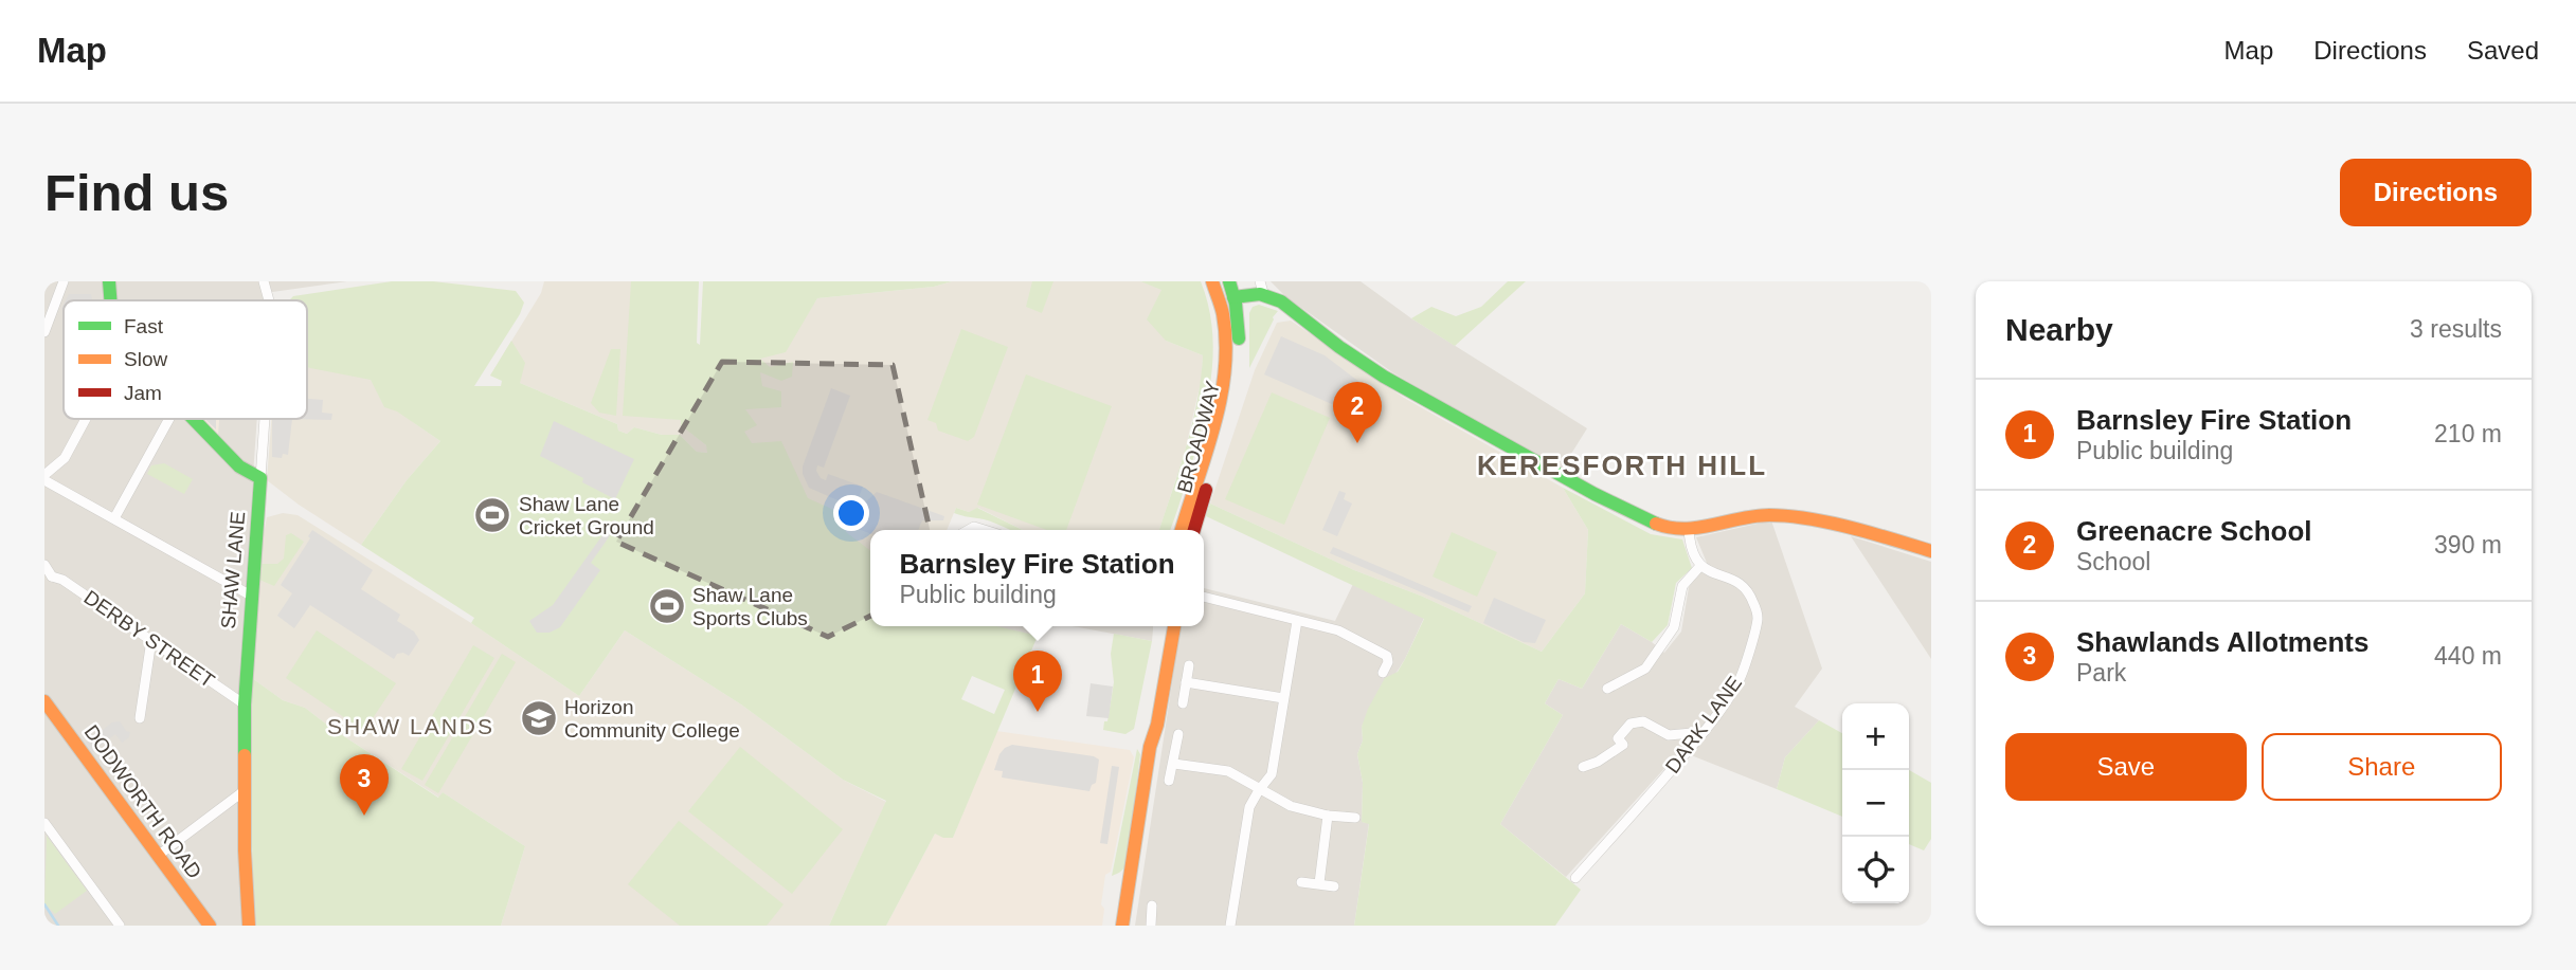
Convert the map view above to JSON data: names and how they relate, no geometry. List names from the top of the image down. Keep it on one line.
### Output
{"streets":{"main road":["BROADWAY","SHAW LANE","DODWORTH ROAD"],"street":["DERBY STREET","DARK LANE"]},"crossings":[["SHAW LANE","DERBY STREET"]],"districts":["KERESFORTH HILL","SHAW LANDS"],"places":{"sports":["Shaw Lane Cricket Ground","Shaw Lane Sports Clubs"],"school or university":["Horizon Community College"]},"legend":["Fast","Slow","Jam"],"page":{"header":"Map","nav":["Map","Directions","Saved"],"buttons":["Directions",["Save","Share"]],"title":"Find us","heading":["Nearby","3 results"],"list":[{"mark":"1","name":"Barnsley Fire Station","note":"Public building","value":"210 m"},{"mark":"2","name":"Greenacre School","note":"School","value":"390 m"},{"mark":"3","name":"Shawlands Allotments","note":"Park","value":"440 m"}],"pins":["2","1","3"],"popup":["Barnsley Fire Station","Public building"],"map_buttons":["+","−"]}}
